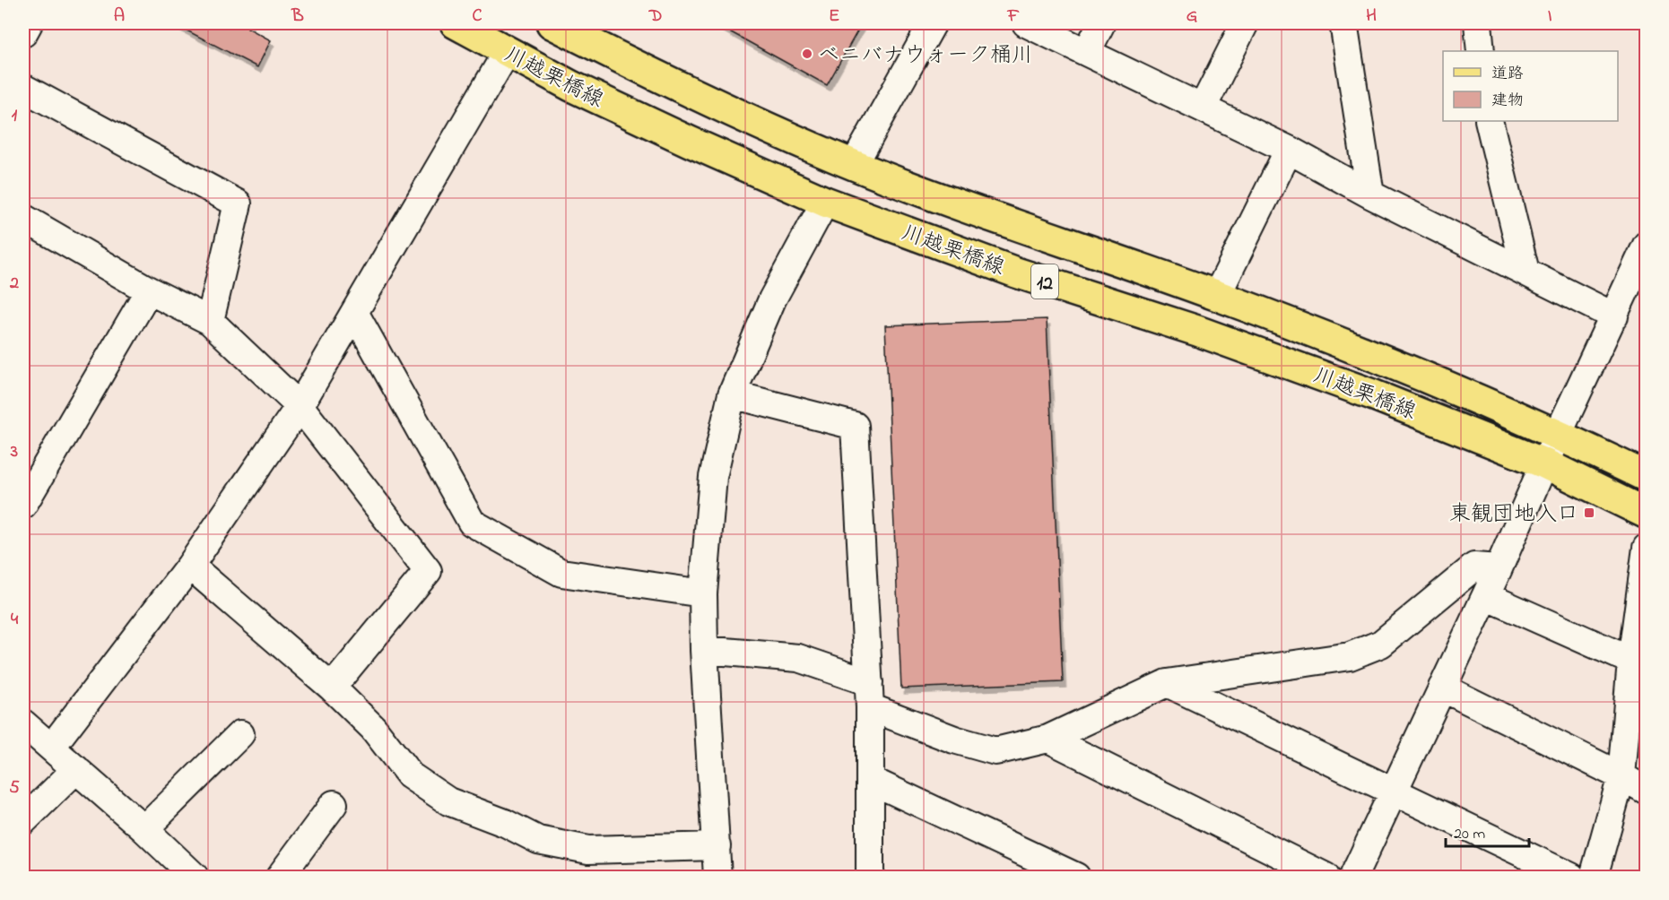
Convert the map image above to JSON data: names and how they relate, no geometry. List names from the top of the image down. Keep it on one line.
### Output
{"streets":{"main road":["川越栗橋線","12"]},"places":{"other":["ベニバナウォーク桶川"],"transit":["東観団地入口"]},"legend":["道路","建物"],"scale_bar":"20 m","grid":{"columns":["A","B","C","D","E","F","G","H","I"],"rows":["1","2","3","4","5"]}}
